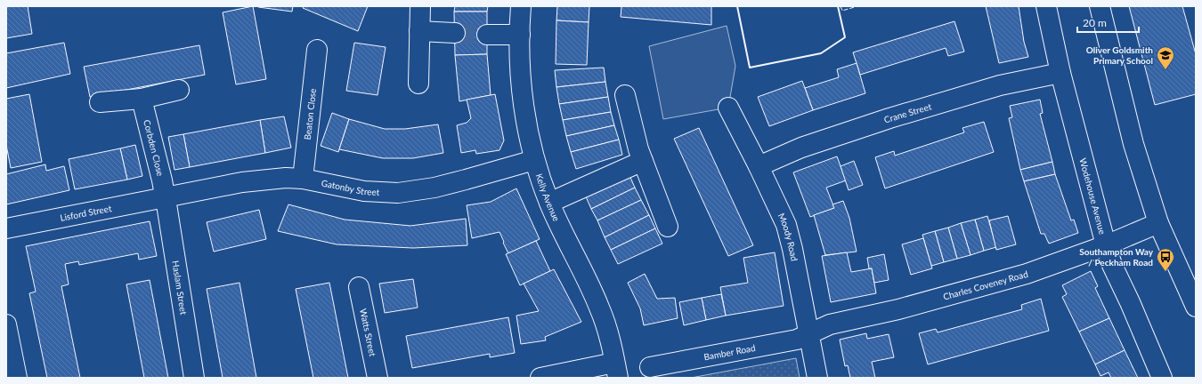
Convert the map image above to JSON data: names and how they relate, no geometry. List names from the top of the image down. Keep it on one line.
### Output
{"streets":{"street":["Crane Street","Beaton Close","Corbden Close","Gatonby Street","Wodehouse Avenue","Kelly Avenue","Lisford Street","Moody Road","Charles Coveney Road","Haslam Street","Watts Street","Bamber Road"]},"crossings":[["Crane Street","Wodehouse Avenue"],["Crane Street","Moody Road"],["Beaton Close","Gatonby Street"],["Corbden Close","Gatonby Street"],["Corbden Close","Lisford Street"],["Corbden Close","Haslam Street"],["Gatonby Street","Kelly Avenue"],["Gatonby Street","Lisford Street"],["Gatonby Street","Haslam Street"],["Wodehouse Avenue","Charles Coveney Road"],["Lisford Street","Haslam Street"],["Moody Road","Charles Coveney Road"],["Moody Road","Bamber Road"],["Charles Coveney Road","Bamber Road"]],"places":{"school or university":["Oliver Goldsmith Primary School"],"bus stop":["Southampton Way / Peckham Road"]},"scale_bar":"20 m"}
